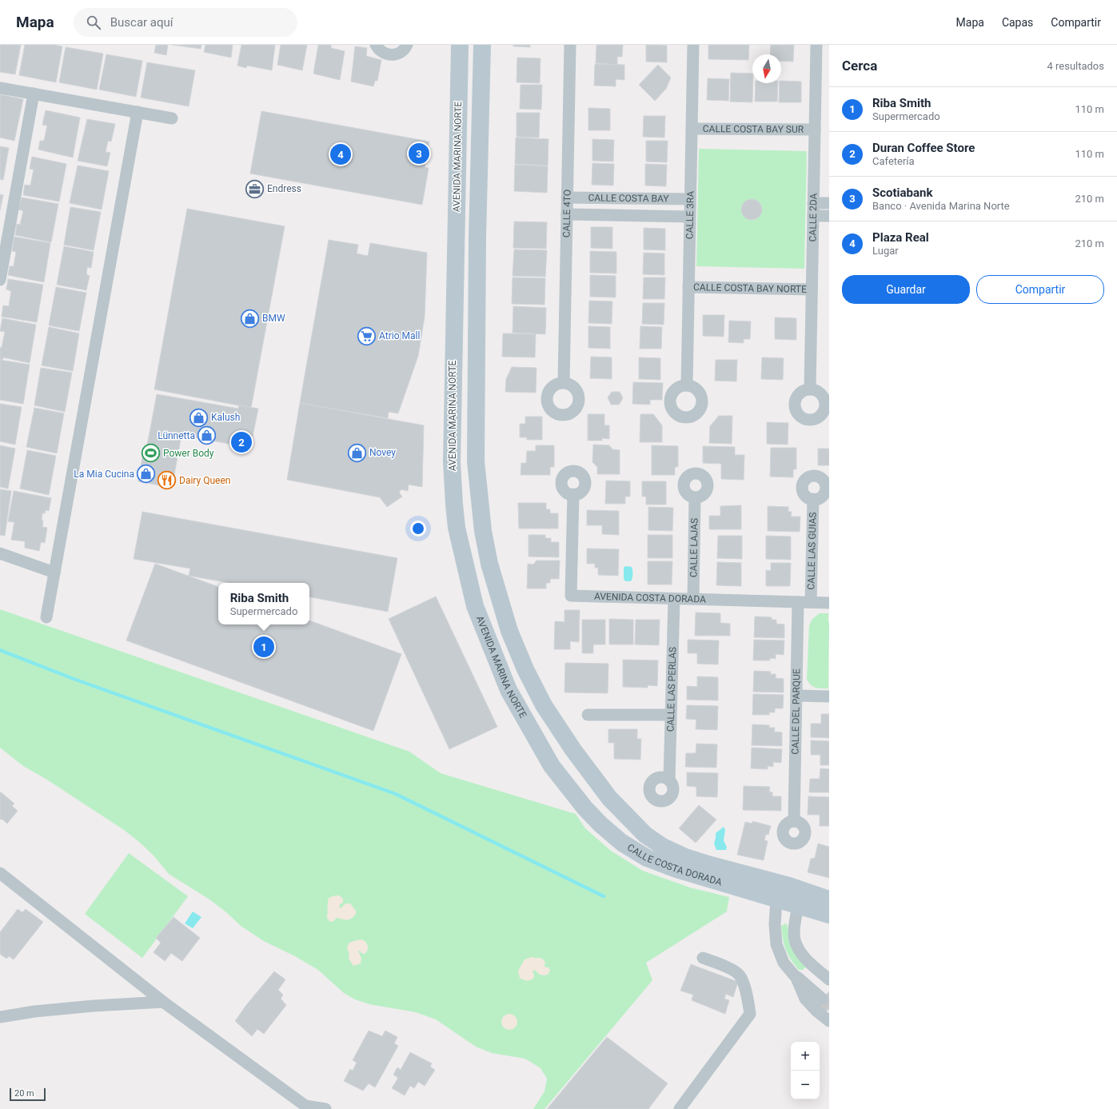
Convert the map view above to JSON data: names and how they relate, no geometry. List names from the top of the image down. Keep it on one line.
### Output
{"streets":{"main road":["AVENIDA MARINA NORTE","CALLE COSTA DORADA"],"street":["CALLE COSTA BAY SUR","CALLE COSTA BAY","CALLE 4TO","CALLE 3RA","CALLE 2DA","CALLE COSTA BAY NORTE","CALLE LAJAS","CALLE LAS GUIAS","AVENIDA COSTA DORADA","CALLE LAS PERLAS","CALLE DEL PARQUE"]},"crossings":[["CALLE COSTA BAY SUR","CALLE 3RA"],["CALLE COSTA BAY SUR","CALLE 2DA"],["AVENIDA MARINA NORTE","CALLE COSTA DORADA"],["CALLE COSTA BAY","CALLE 4TO"],["CALLE COSTA BAY","CALLE 3RA"],["CALLE 3RA","CALLE COSTA BAY NORTE"],["CALLE 2DA","CALLE COSTA BAY NORTE"],["CALLE LAJAS","AVENIDA COSTA DORADA"],["CALLE LAS GUIAS","AVENIDA COSTA DORADA"],["AVENIDA COSTA DORADA","CALLE LAS PERLAS"],["AVENIDA COSTA DORADA","CALLE DEL PARQUE"]],"places":{"office":["Endress"],"shop":["BMW","Kalush","Lünnetta","Novey","La Mia Cucina"],"supermarket":["Atrio Mall"],"sports":["Power Body"],"restaurant":["Dairy Queen"]},"scale_bar":"20 m","north":"bottom","page":{"header":"Mapa","search":"Buscar aquí","nav":["Mapa","Capas","Compartir"],"heading":["Cerca","4 resultados"],"list":[{"mark":"1","name":"Riba Smith","note":"Supermercado","value":"110 m"},{"mark":"2","name":"Duran Coffee Store","note":"Cafetería","value":"110 m"},{"mark":"3","name":"Scotiabank","note":"Banco · Avenida Marina Norte","value":"210 m"},{"mark":"4","name":"Plaza Real","note":"Lugar","value":"210 m"}],"pins":["3","4","2","1"],"buttons":["Guardar","Compartir"],"popup":["Riba Smith","Supermercado"],"map_buttons":["+","−"],"scale":"20 m"}}
